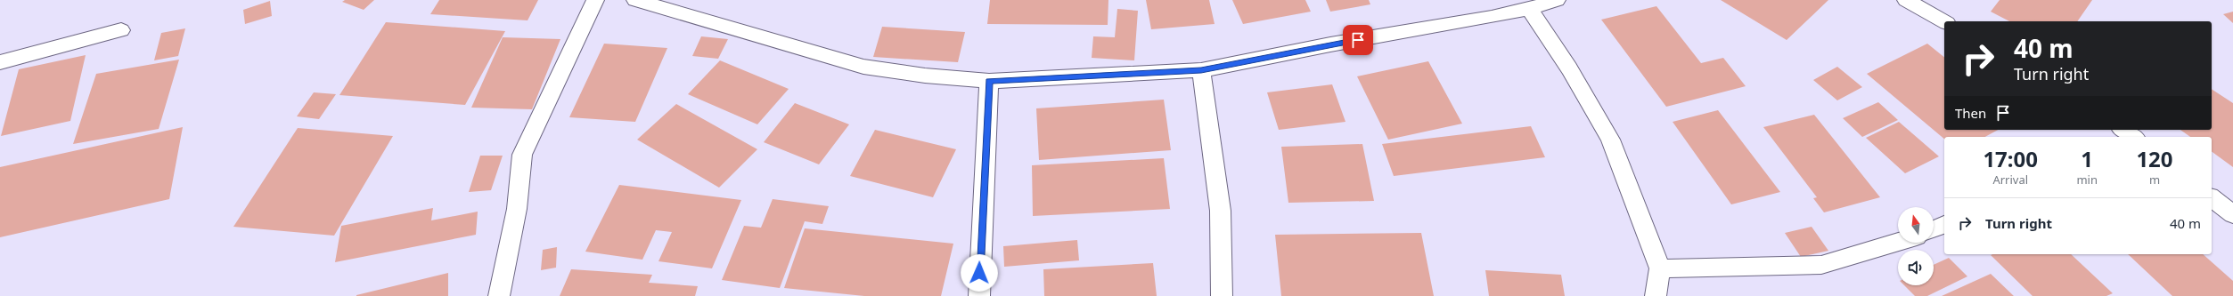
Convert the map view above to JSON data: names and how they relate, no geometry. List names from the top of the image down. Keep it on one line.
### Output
{"north":"top","page":{"turn":["40 m","Turn right"],"then":"Then","eta":["17:00","Arrival","1","min","120","m"],"list":[{"name":"Turn right","value":"40 m"}]}}
